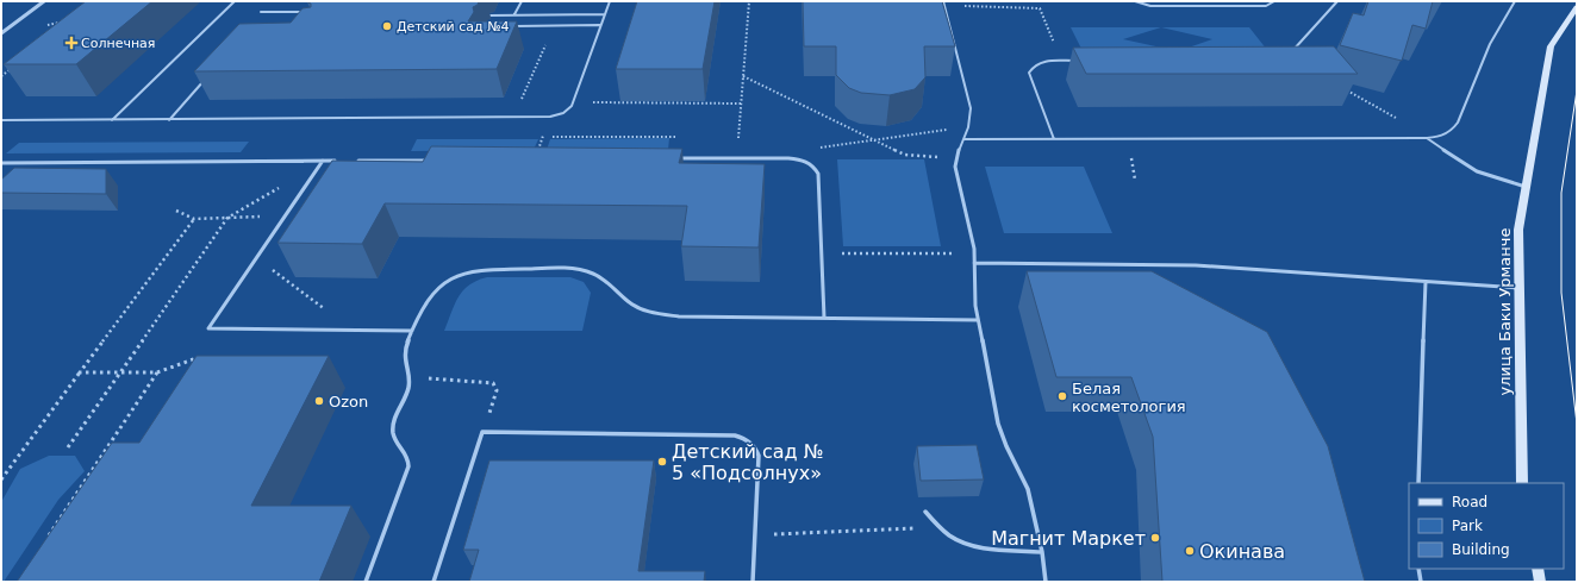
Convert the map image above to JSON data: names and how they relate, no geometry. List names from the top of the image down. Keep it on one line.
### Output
{"streets":{"main road":["улица Баки Урманче"]},"places":{"other":["Детский сад №4","Белая косметология","Ozon","Детский сад № 5 «Подсолнух»","Магнит Маркет","Окинава"],"health":["Солнечная"]},"legend":["Road","Park","Building"]}
